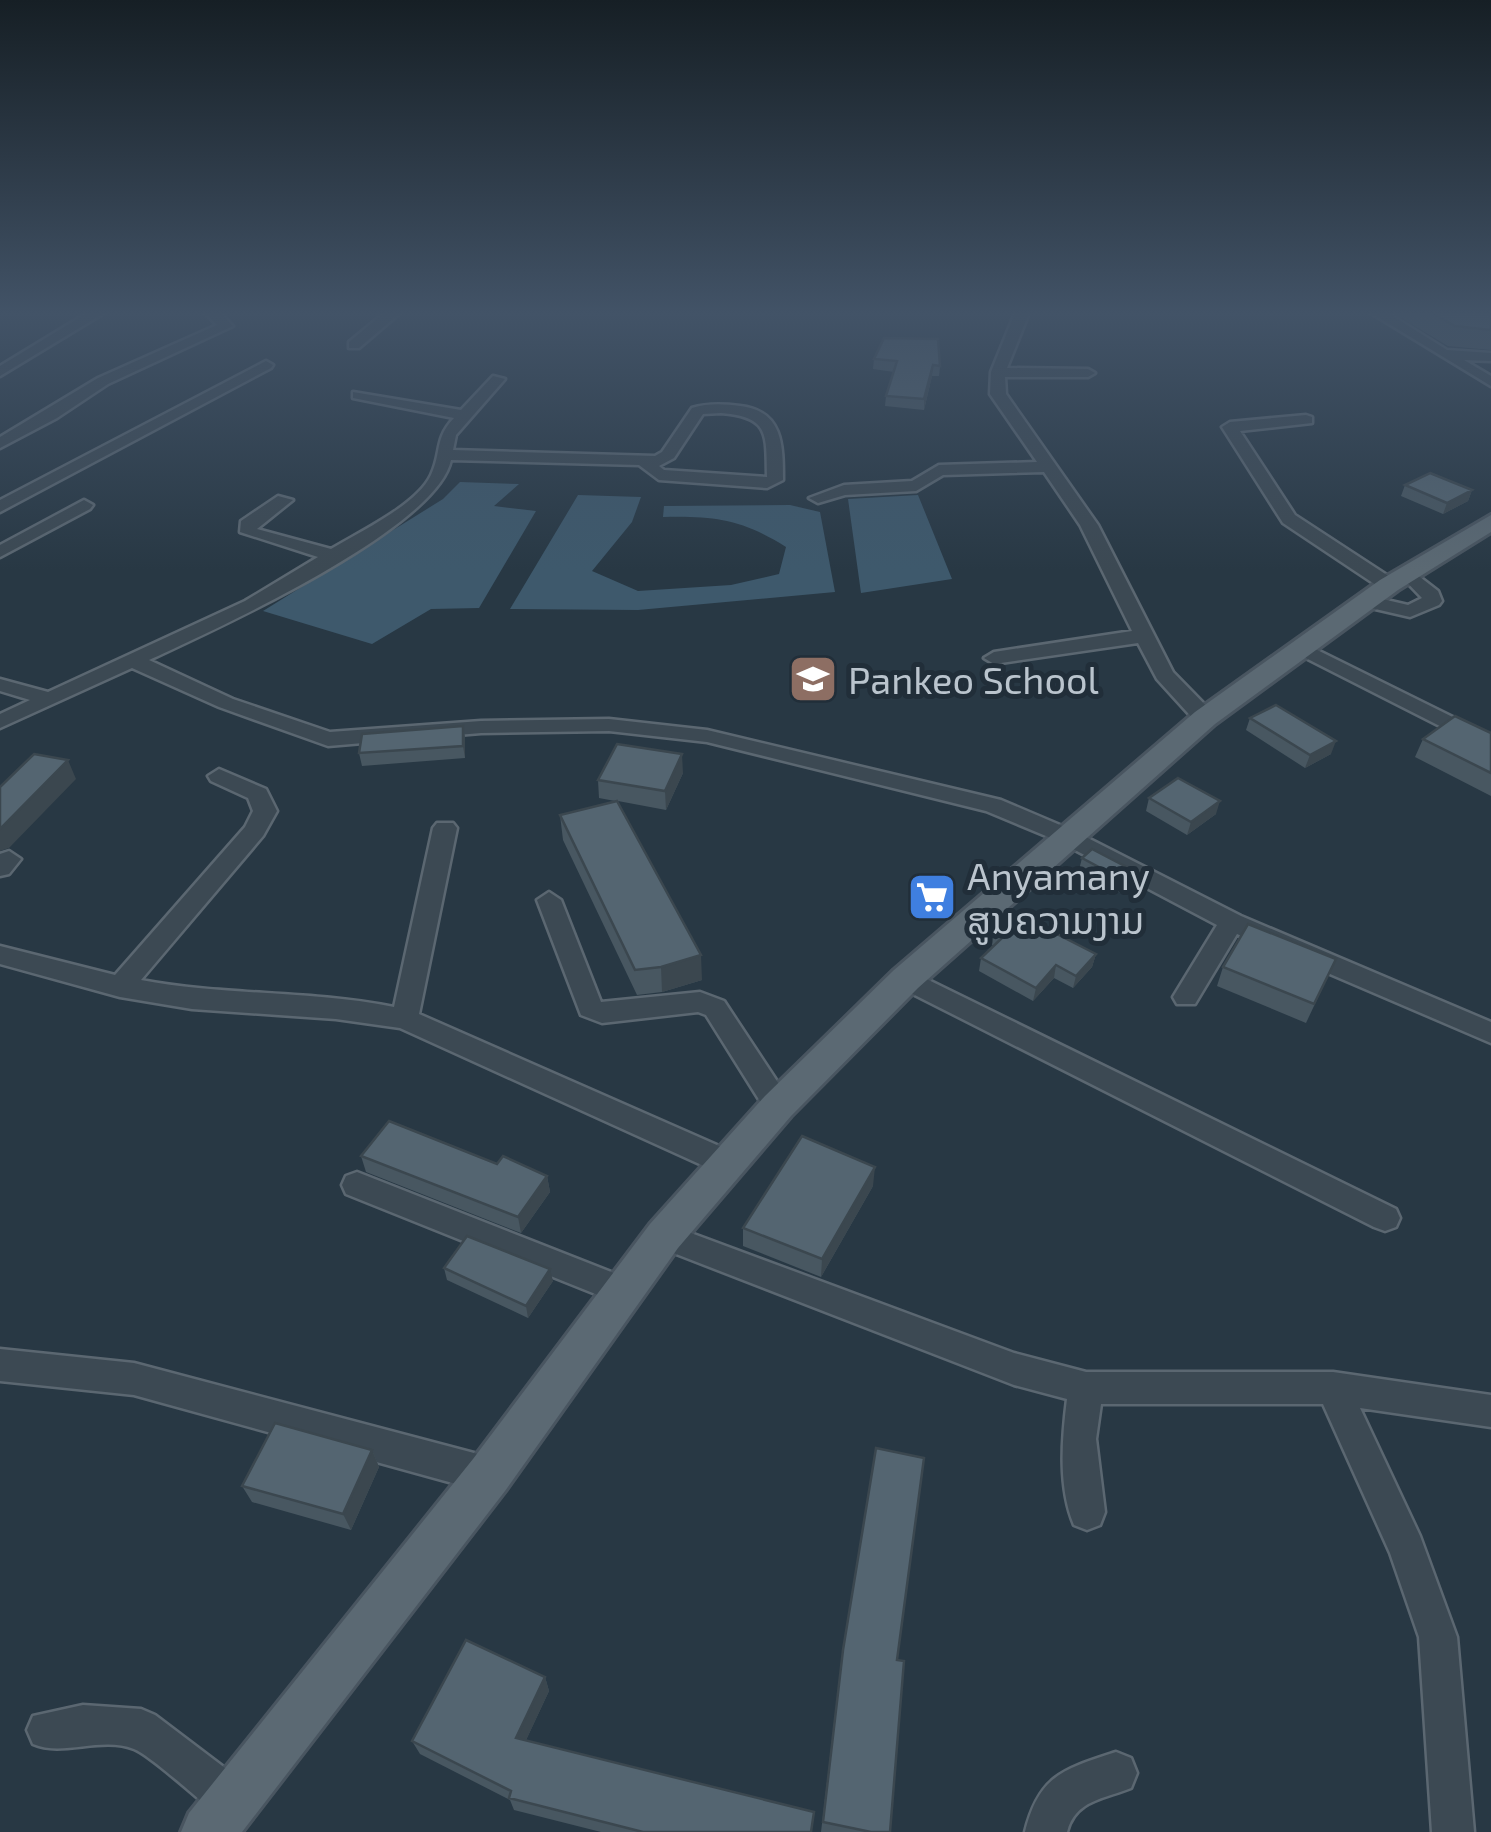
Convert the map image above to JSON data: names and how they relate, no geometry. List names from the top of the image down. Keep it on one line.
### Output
{"places":{"school or university":["Pankeo School"],"supermarket":["Anyamany ສູນຄວາມງາມ"]}}
